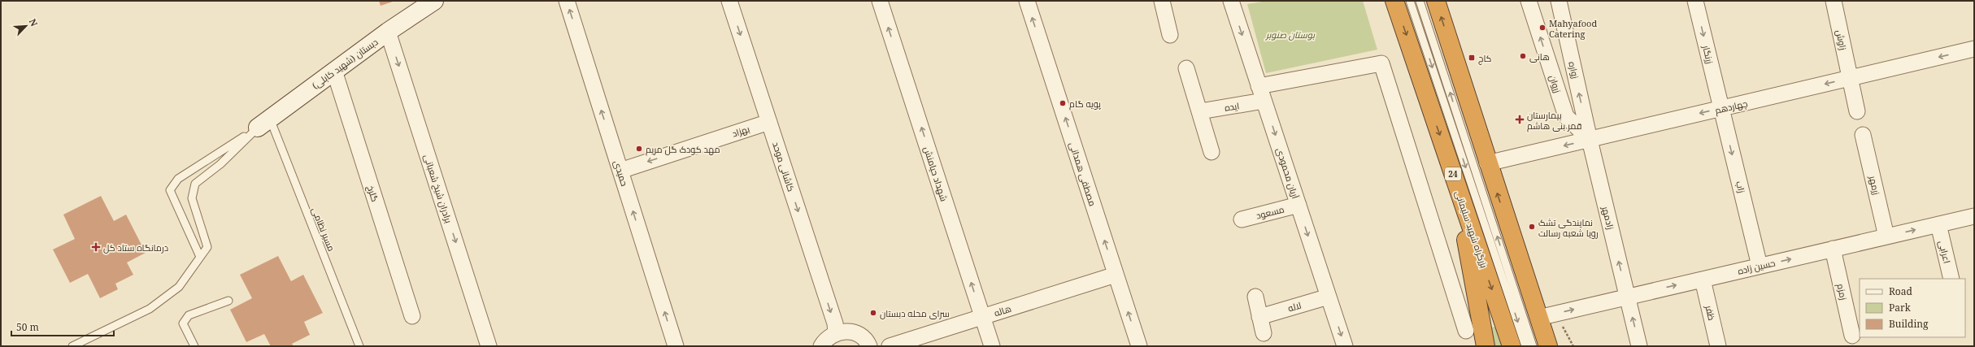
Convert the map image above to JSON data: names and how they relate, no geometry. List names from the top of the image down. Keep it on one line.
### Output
{"streets":{"highway":["24","بزرگراه شهید سلیمانی"],"main road":["دبستان (شهید کابلی)"],"street":["زاوش","زرنگار","زواره","زروان","ایده","چهاردهم","بهزاد","کاشانی موحد","حمیدی","آریان محمودی","شهداد حیامنش","مصطفی همدانی","زرمهر","زاب","برادران شیخ شعبانی","گلرخ","مسعود","زادمهر","اعرابی","حسین زاده","زمزم","لاله","هاله","ظفر"],"lane":["مسیر نظامی"]},"crossings":[["زاوش","چهاردهم"],["زرنگار","چهاردهم"],["زرنگار","زاب"],["دبستان (شهید کابلی)","برادران شیخ شعبانی"],["دبستان (شهید کابلی)","گلرخ"],["دبستان (شهید کابلی)","مسیر نظامی"],["زواره","زروان"],["زواره","چهاردهم"],["زواره","زادمهر"],["زروان","چهاردهم"],["زروان","زادمهر"],["ایده","آریان محمودی"],["چهاردهم","زاب"],["چهاردهم","زادمهر"],["بهزاد","کاشانی موحد"],["بهزاد","حمیدی"],["آریان محمودی","مسعود"],["آریان محمودی","لاله"],["شهداد حیامنش","هاله"],["مصطفی همدانی","هاله"],["زرمهر","حسین زاده"],["زاب","حسین زاده"],["زادمهر","حسین زاده"],["اعرابی","حسین زاده"],["حسین زاده","زمزم"],["حسین زاده","ظفر"]],"one_way":["زرنگار","زواره","زروان","چهاردهم","بهزاد","کاشانی موحد","حمیدی","شهداد حیامنش","زاب","برادران شیخ شعبانی","زادمهر","حسین زاده"],"parks":["بوستان صنوبر"],"places":{"other":["Mahyafood Catering","هانی","پویه گام","مهد کودک گل مریم","نمایندگی تشک رویا شعبه رسالت","سرای محله دبستان"],"transit":["کاج"],"health":["بیمارستان قمر بنی هاشم","درمانگاه ستاد کل"]},"legend":["Road","Park","Building"],"scale_bar":"50 m","north":"top right"}
